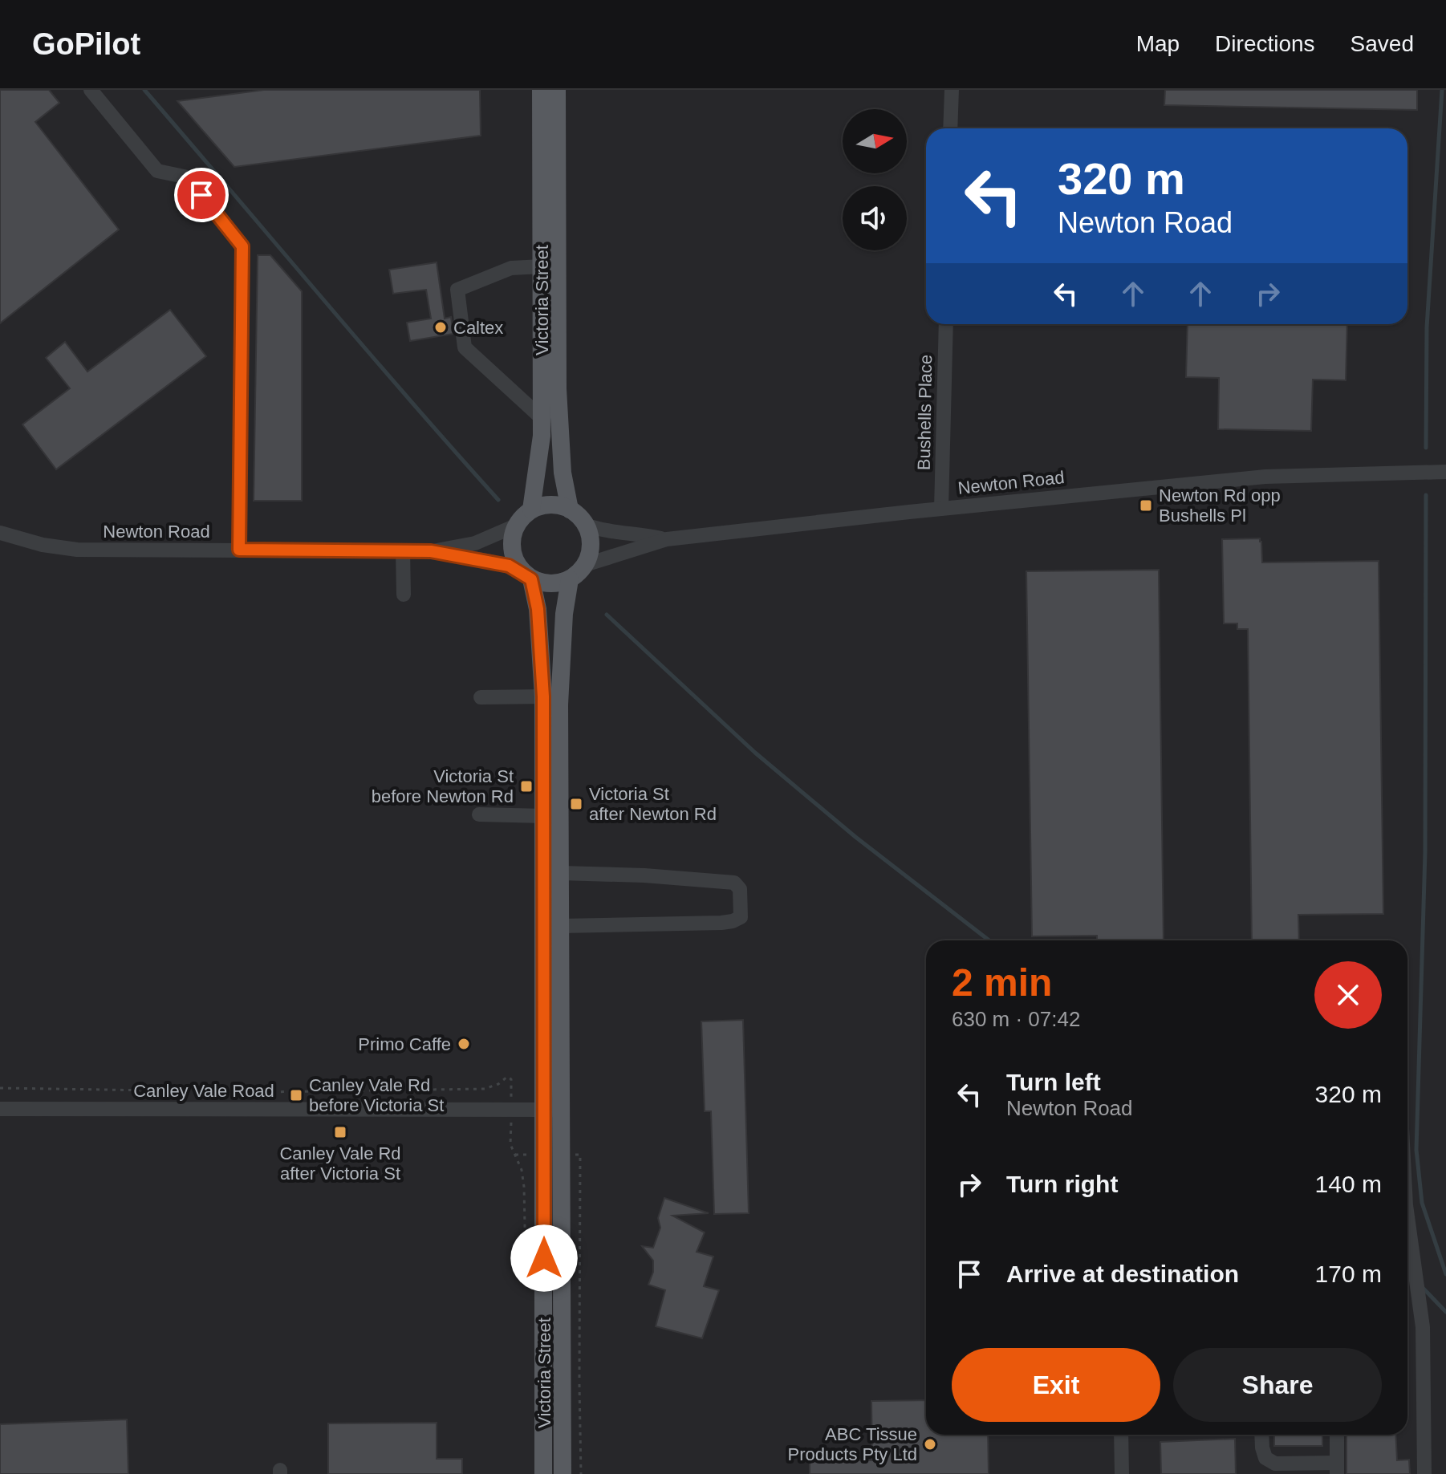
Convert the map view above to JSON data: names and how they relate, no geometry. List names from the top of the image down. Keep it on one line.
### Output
{"streets":{"main road":["Victoria Street"],"street":["Bushells Place","Newton Road","Canley Vale Road"]},"crossings":[["Victoria Street","Newton Road"],["Victoria Street","Canley Vale Road"],["Bushells Place","Newton Road"]],"places":{"other":["Caltex","Primo Caffe","ABC Tissue Products Pty Ltd"],"transit":["Newton Rd opp Bushells Pl","Victoria St before Newton Rd","Victoria St after Newton Rd","Canley Vale Rd before Victoria St","Canley Vale Rd after Victoria St"]},"north":"right","page":{"header":"GoPilot","nav":["Map","Directions","Saved"],"turn":["320 m","Newton Road"],"heading":["2 min","630 m · 07:42"],"list":[{"name":"Turn left","note":"Newton Road","value":"320 m"},{"name":"Turn right","value":"140 m"},{"name":"Arrive at destination","value":"170 m"}],"buttons":["Exit","Share"]}}
